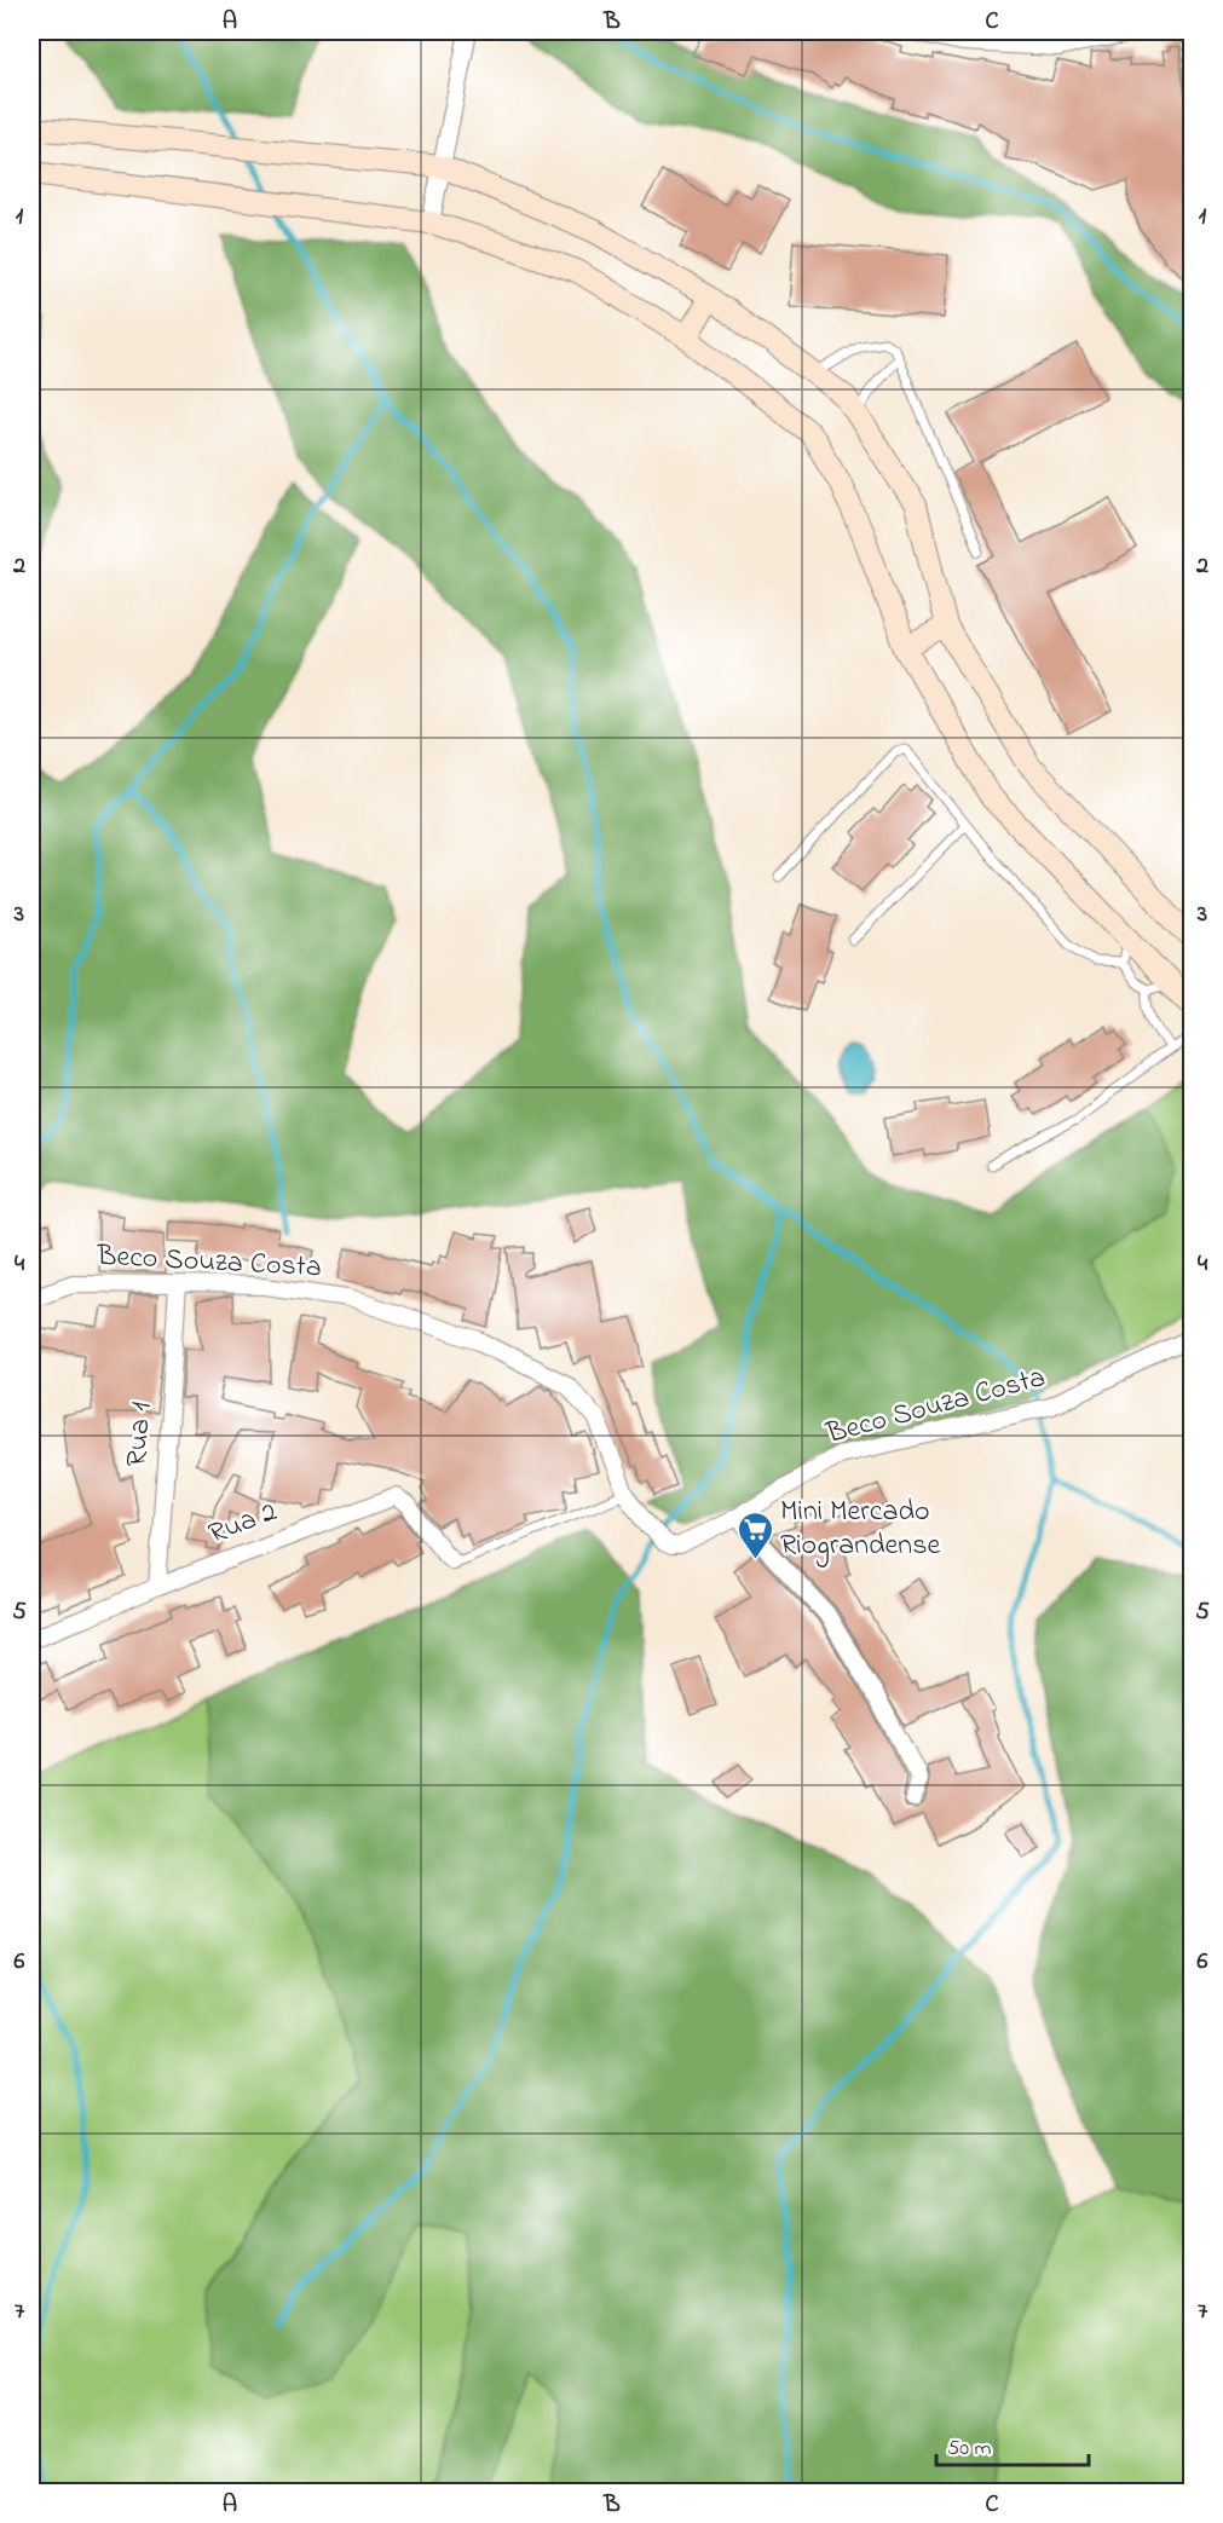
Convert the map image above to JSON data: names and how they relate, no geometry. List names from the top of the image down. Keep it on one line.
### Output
{"streets":{"street":["Beco Souza Costa","Rua 1","Rua 2"]},"crossings":[["Beco Souza Costa","Rua 1"],["Rua 1","Rua 2"]],"places":{"supermarket":["Mini Mercado Riograndense"]},"scale_bar":"50 m","grid":{"columns":["A","B","C"],"rows":["1","2","3","4","5","6","7"]}}
